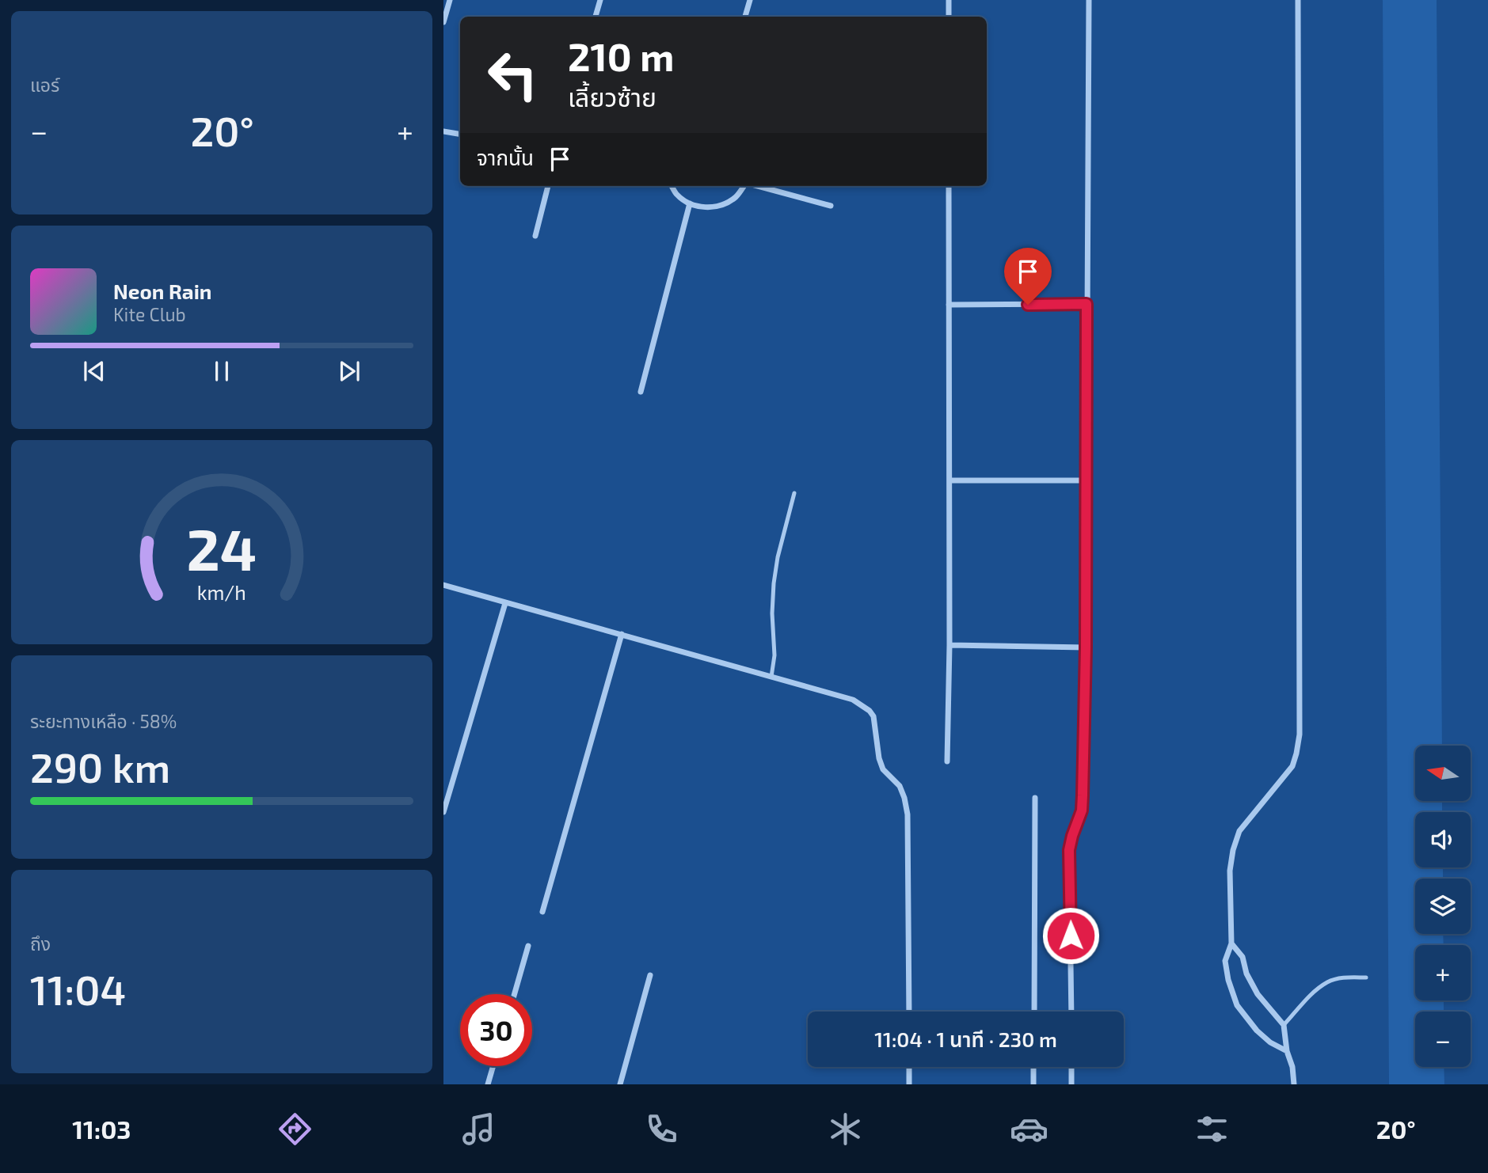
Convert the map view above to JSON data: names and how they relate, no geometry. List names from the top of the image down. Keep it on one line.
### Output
{"north":"left","page":{"tile":["แอร์",["ระยะทางเหลือ · 58%","290 km"],["ถึง","11:04"]],"turn":["210 m","เลี้ยวซ้าย"],"heat":["−","20°","+"],"then":"จากนั้น","song":["Neon Rain","Kite Club"],"map_buttons":["+","−"],"limit":"30","trip":"11:04 · 1 นาที · 230 m","tabs":["11:03","20°"],"gauge":["24","km/h"]}}
